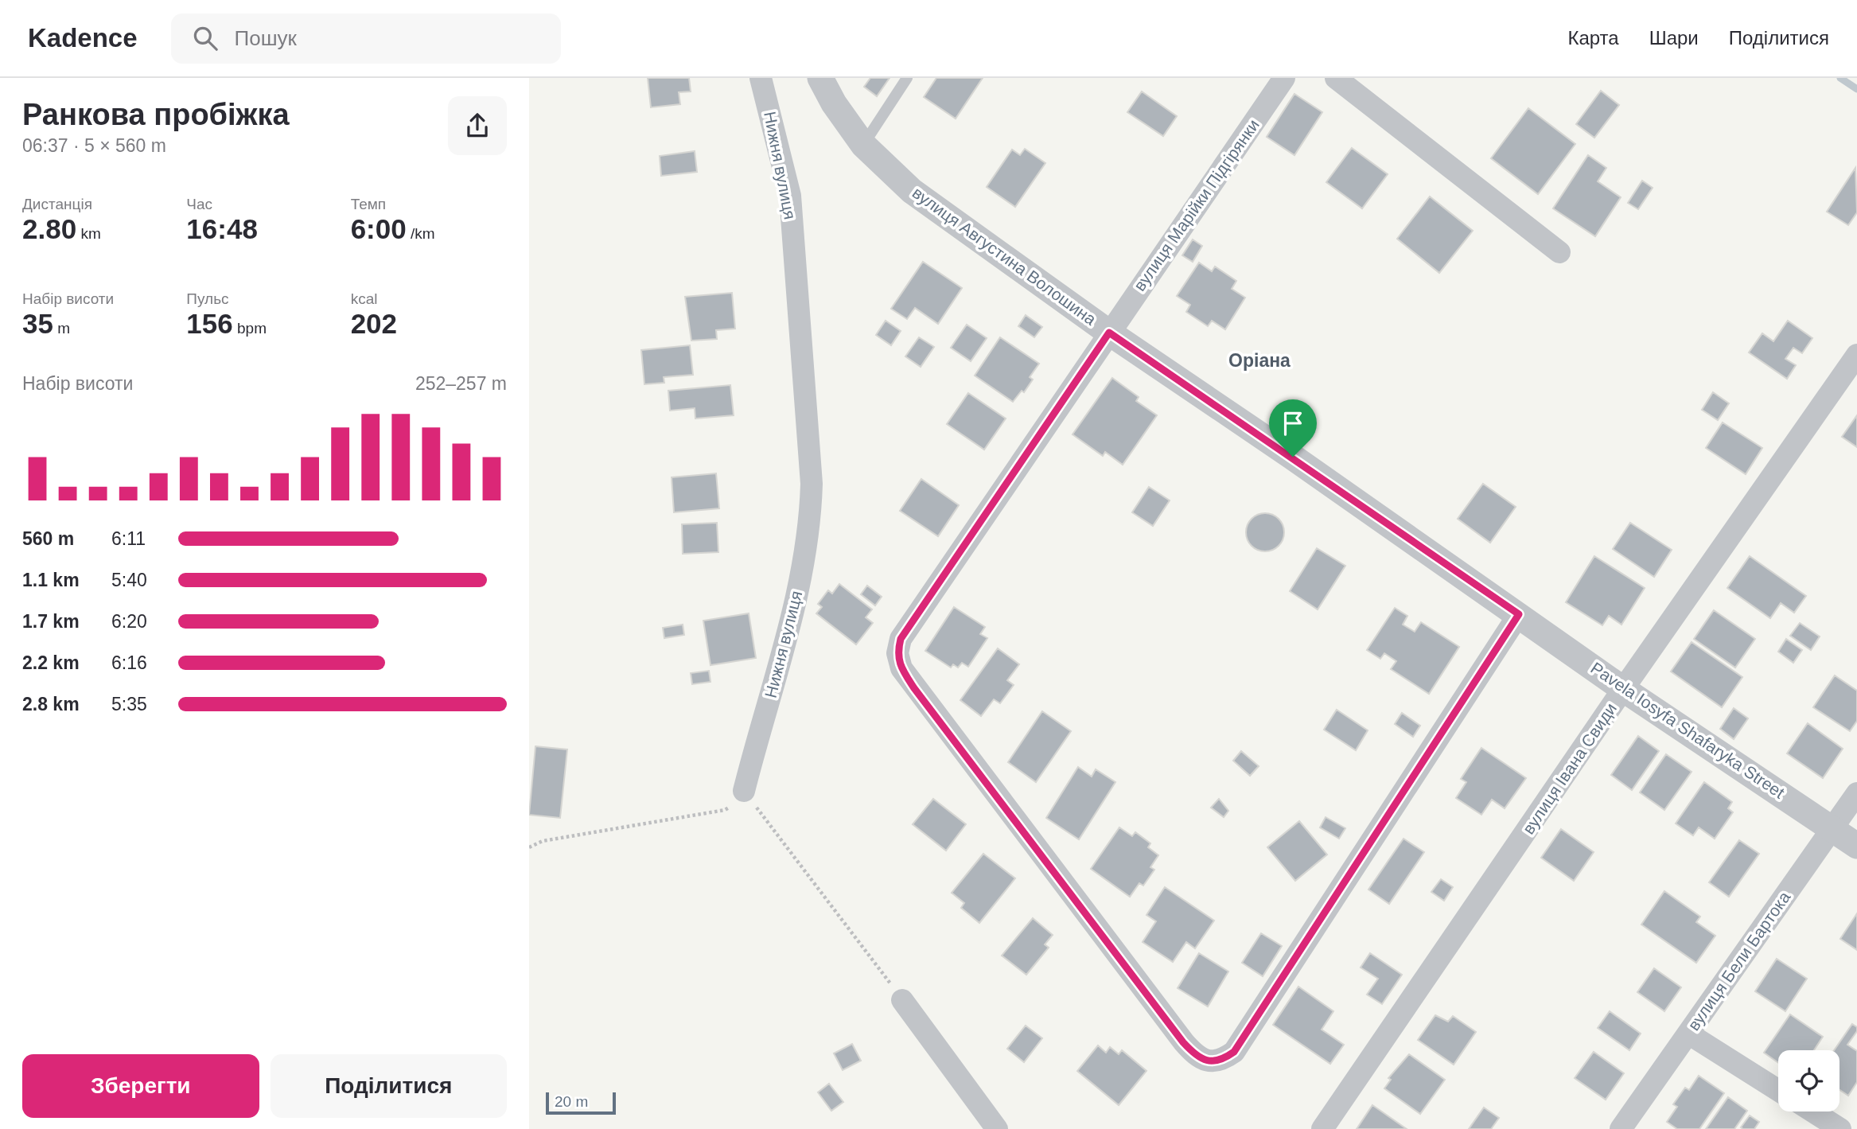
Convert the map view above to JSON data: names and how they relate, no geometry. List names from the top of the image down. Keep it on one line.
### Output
{"streets":{"street":["Нижня вулиця","вулиця Марійки Підгірянки","вулиця Августина Волошина","Pavela Iosyfa Shafaryka Street","вулиця Івана Свиди","вулиця Бели Бартока"]},"crossings":[["вулиця Марійки Підгірянки","вулиця Августина Волошина"],["вулиця Марійки Підгірянки","Pavela Iosyfa Shafaryka Street"],["вулиця Августина Волошина","Pavela Iosyfa Shafaryka Street"],["Pavela Iosyfa Shafaryka Street","вулиця Івана Свиди"],["Pavela Iosyfa Shafaryka Street","вулиця Бели Бартока"]],"districts":["Оріана"],"scale_bar":"20 m","page":{"header":"Kadence","search":"Пошук","nav":["Карта","Шари","Поділитися"],"heading":["Ранкова пробіжка","06:37 · 5 × 560 m"],"stats":[["Дистанція","2.80 km"],["Час","16:48"],["Темп","6:00 /km"],["Набір висоти","35 m"],["Пульс","156 bpm"],["kcal","202"]],"chart":["Набір висоти","252–257 m"],"list":[{"name":"560 m","note":"6:11"},{"name":"1.1 km","note":"5:40"},{"name":"1.7 km","note":"6:20"},{"name":"2.2 km","note":"6:16"},{"name":"2.8 km","note":"5:35"}],"buttons":["Зберегти","Поділитися"],"scale":"20 m"}}
